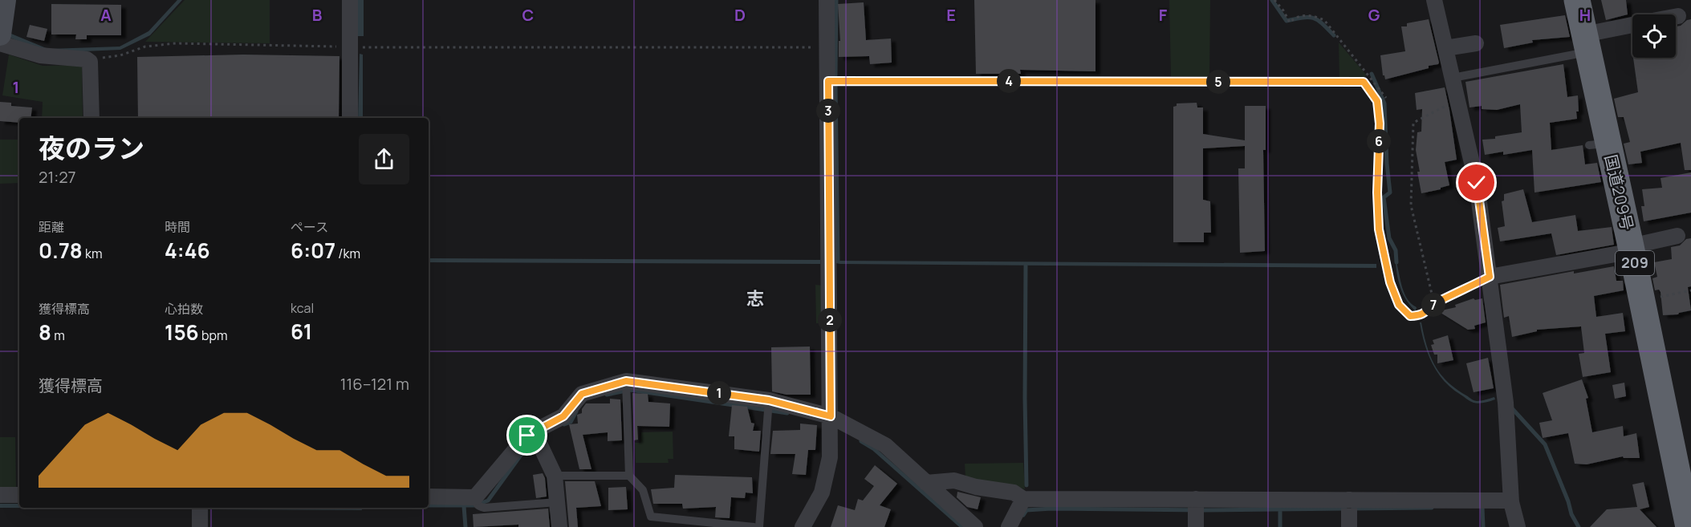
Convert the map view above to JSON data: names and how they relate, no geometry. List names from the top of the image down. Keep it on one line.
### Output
{"streets":{"highway":["国道209号","209"]},"districts":["志"],"page":{"pins":["4","5","3","6","7","2","1"],"heading":["夜のラン","21:27"],"stats":[["距離","0.78 km"],["時間","4:46"],["ペース","6:07 /km"],["獲得標高","8 m"],["心拍数","156 bpm"],["kcal","61"]],"chart":["獲得標高","116–121 m"]},"grid":{"columns":["A","B","C","D","E","F","G","H"],"rows":["1"]}}
